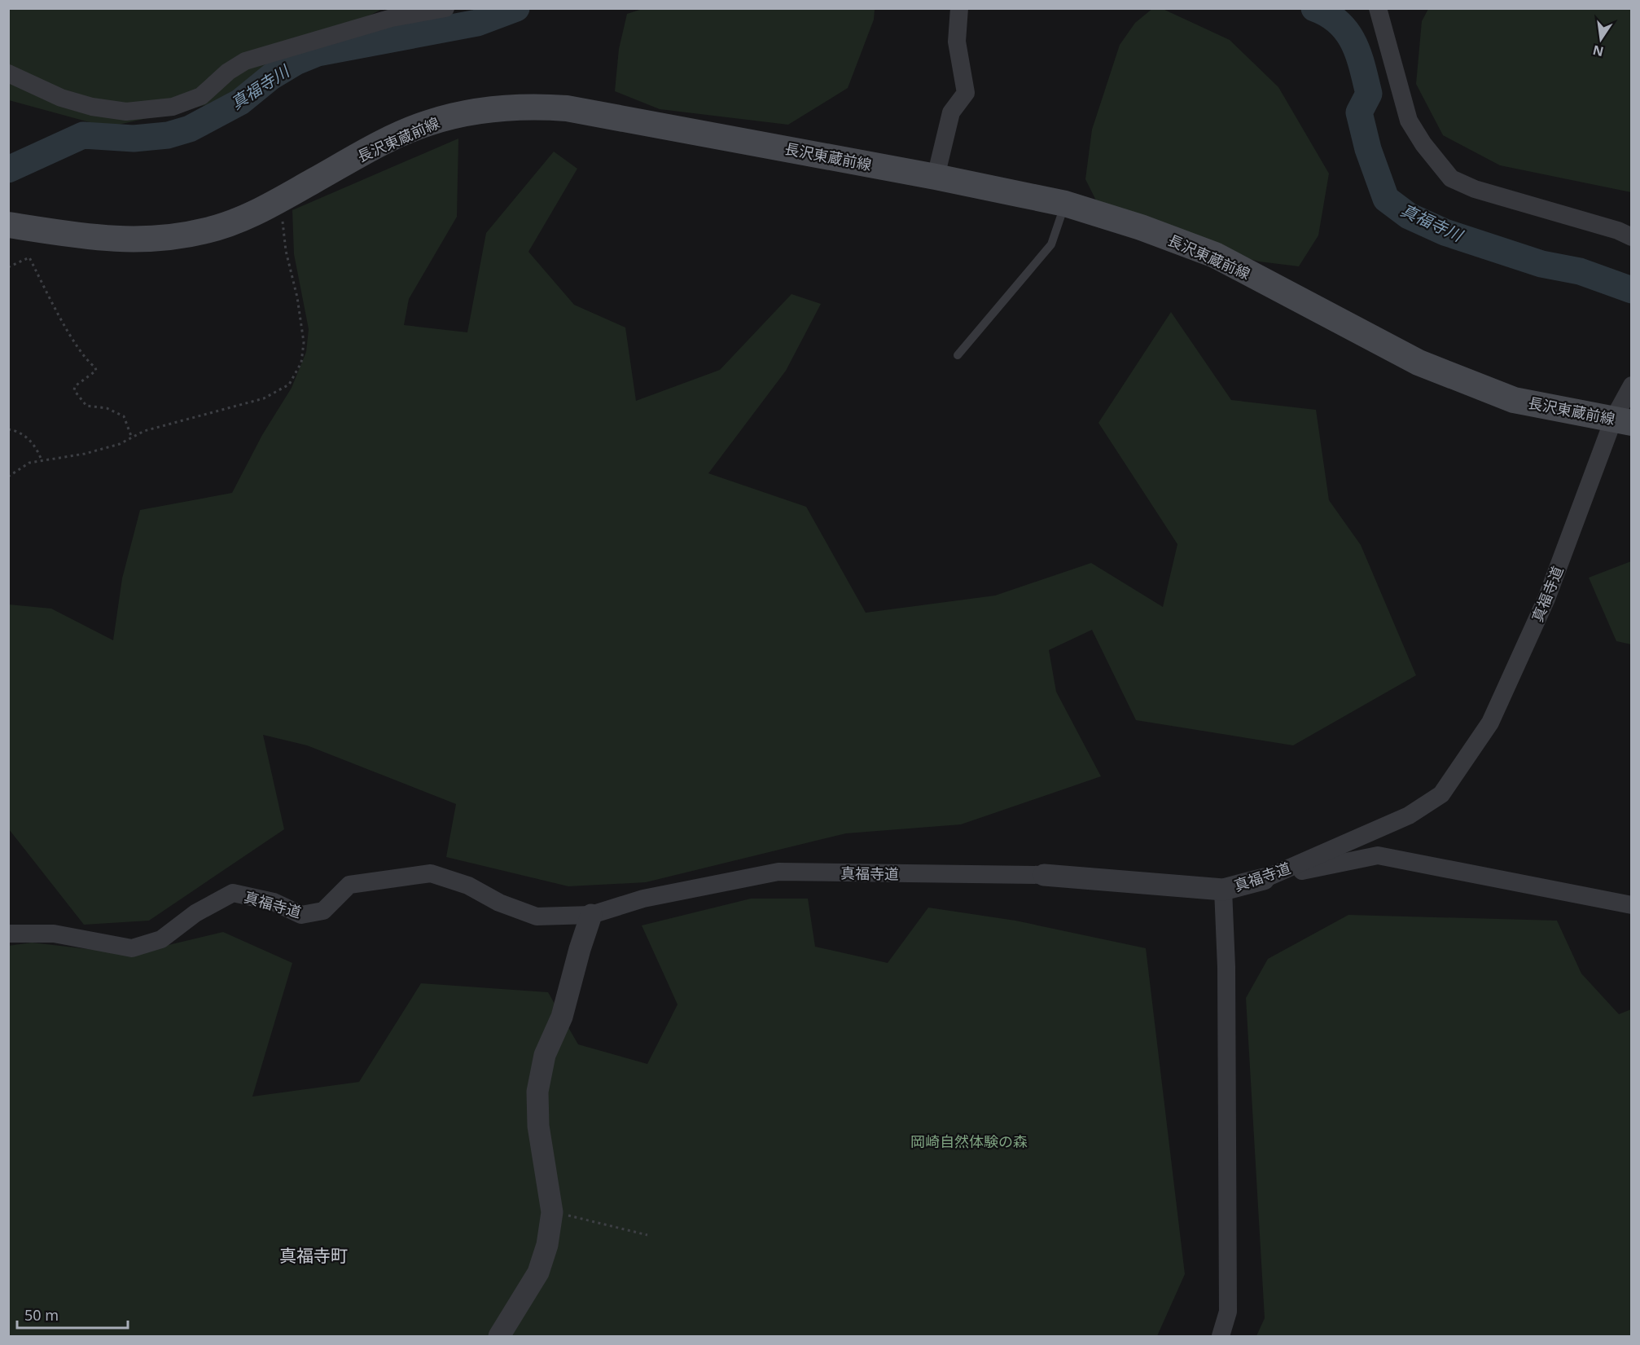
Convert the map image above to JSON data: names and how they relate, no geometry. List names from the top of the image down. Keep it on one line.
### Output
{"streets":{"main road":["長沢東蔵前線"],"street":["真福寺道"]},"crossings":[["長沢東蔵前線","真福寺道"]],"districts":["真福寺町"],"water":["真福寺川"],"parks":["岡崎自然体験の森"],"scale_bar":"50 m","north":"bottom"}
